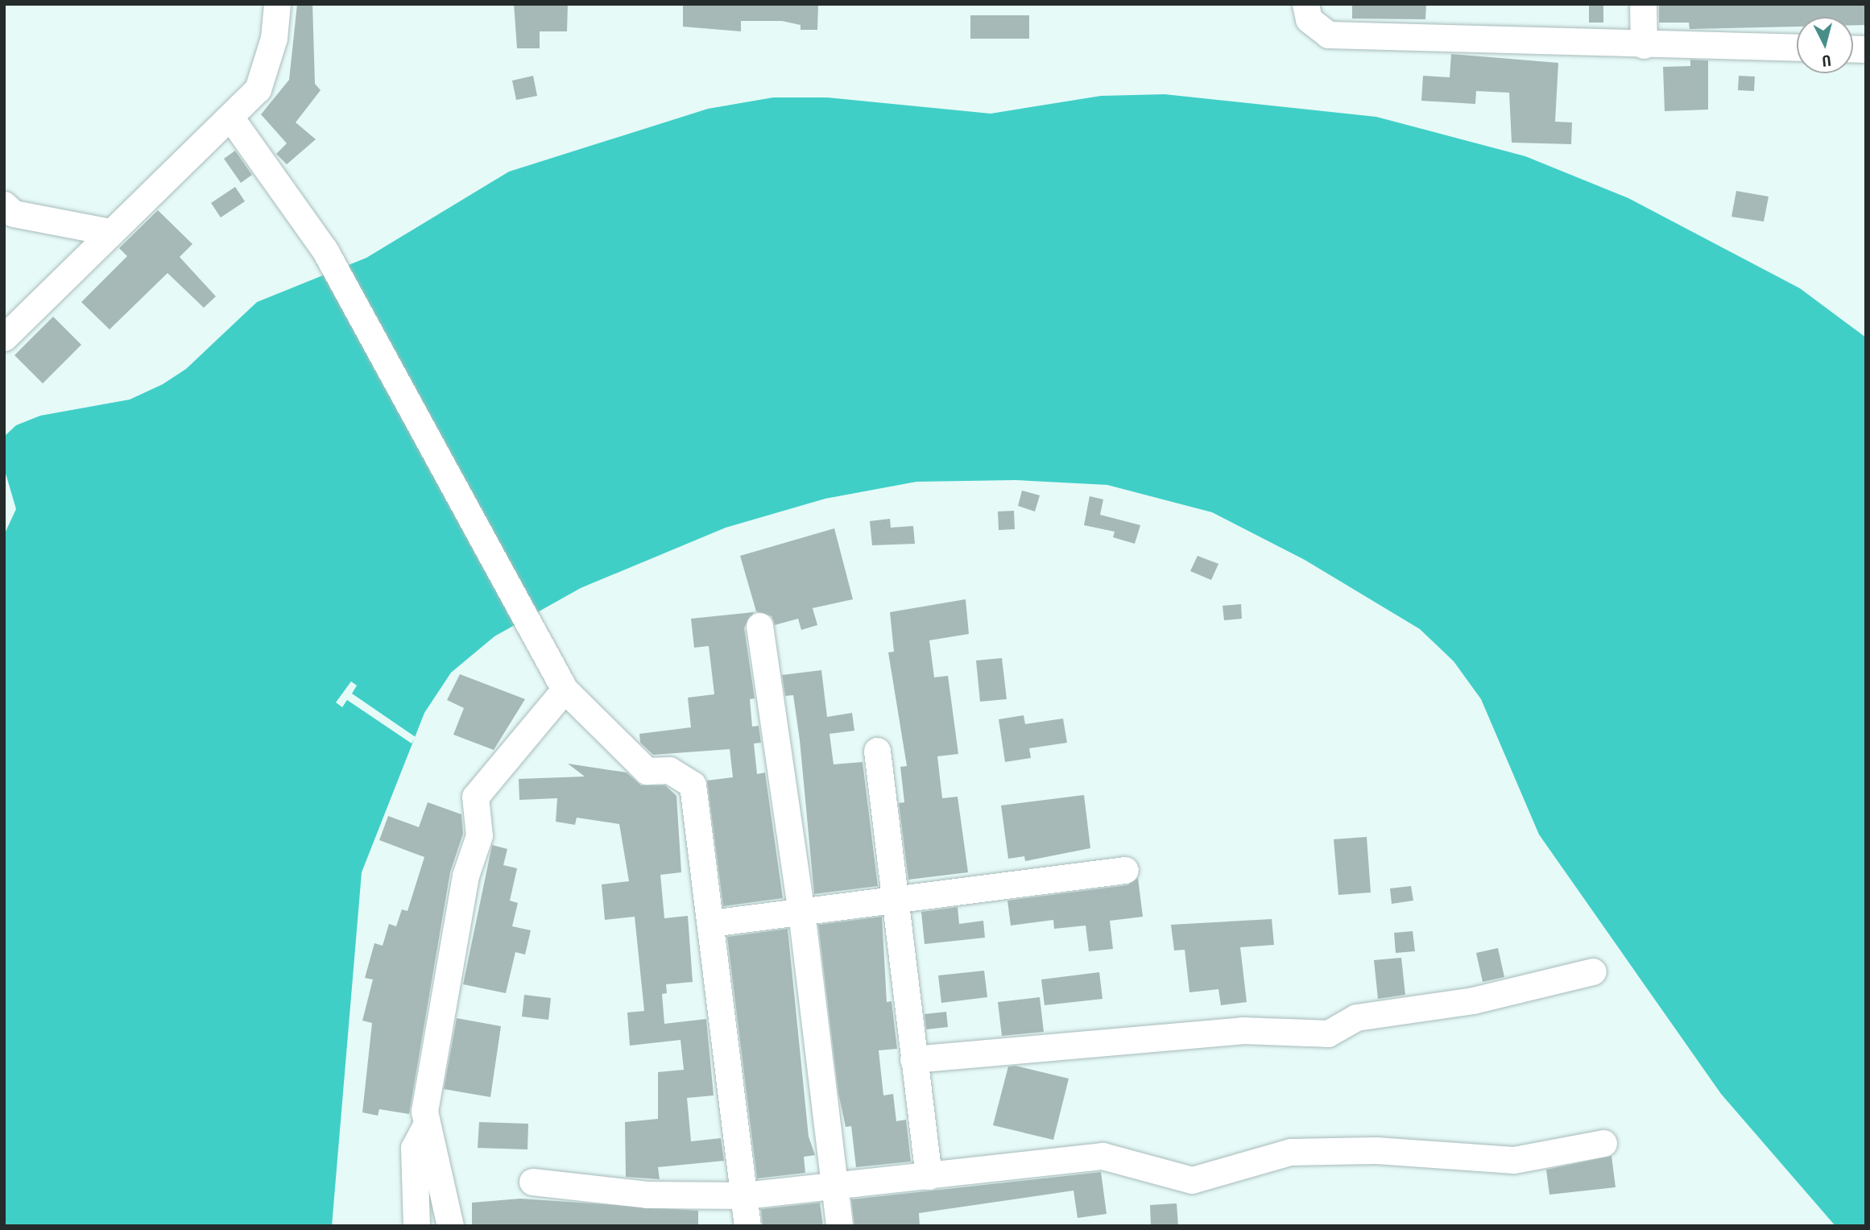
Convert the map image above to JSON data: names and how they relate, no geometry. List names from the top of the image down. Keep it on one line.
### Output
{"north":"bottom"}
